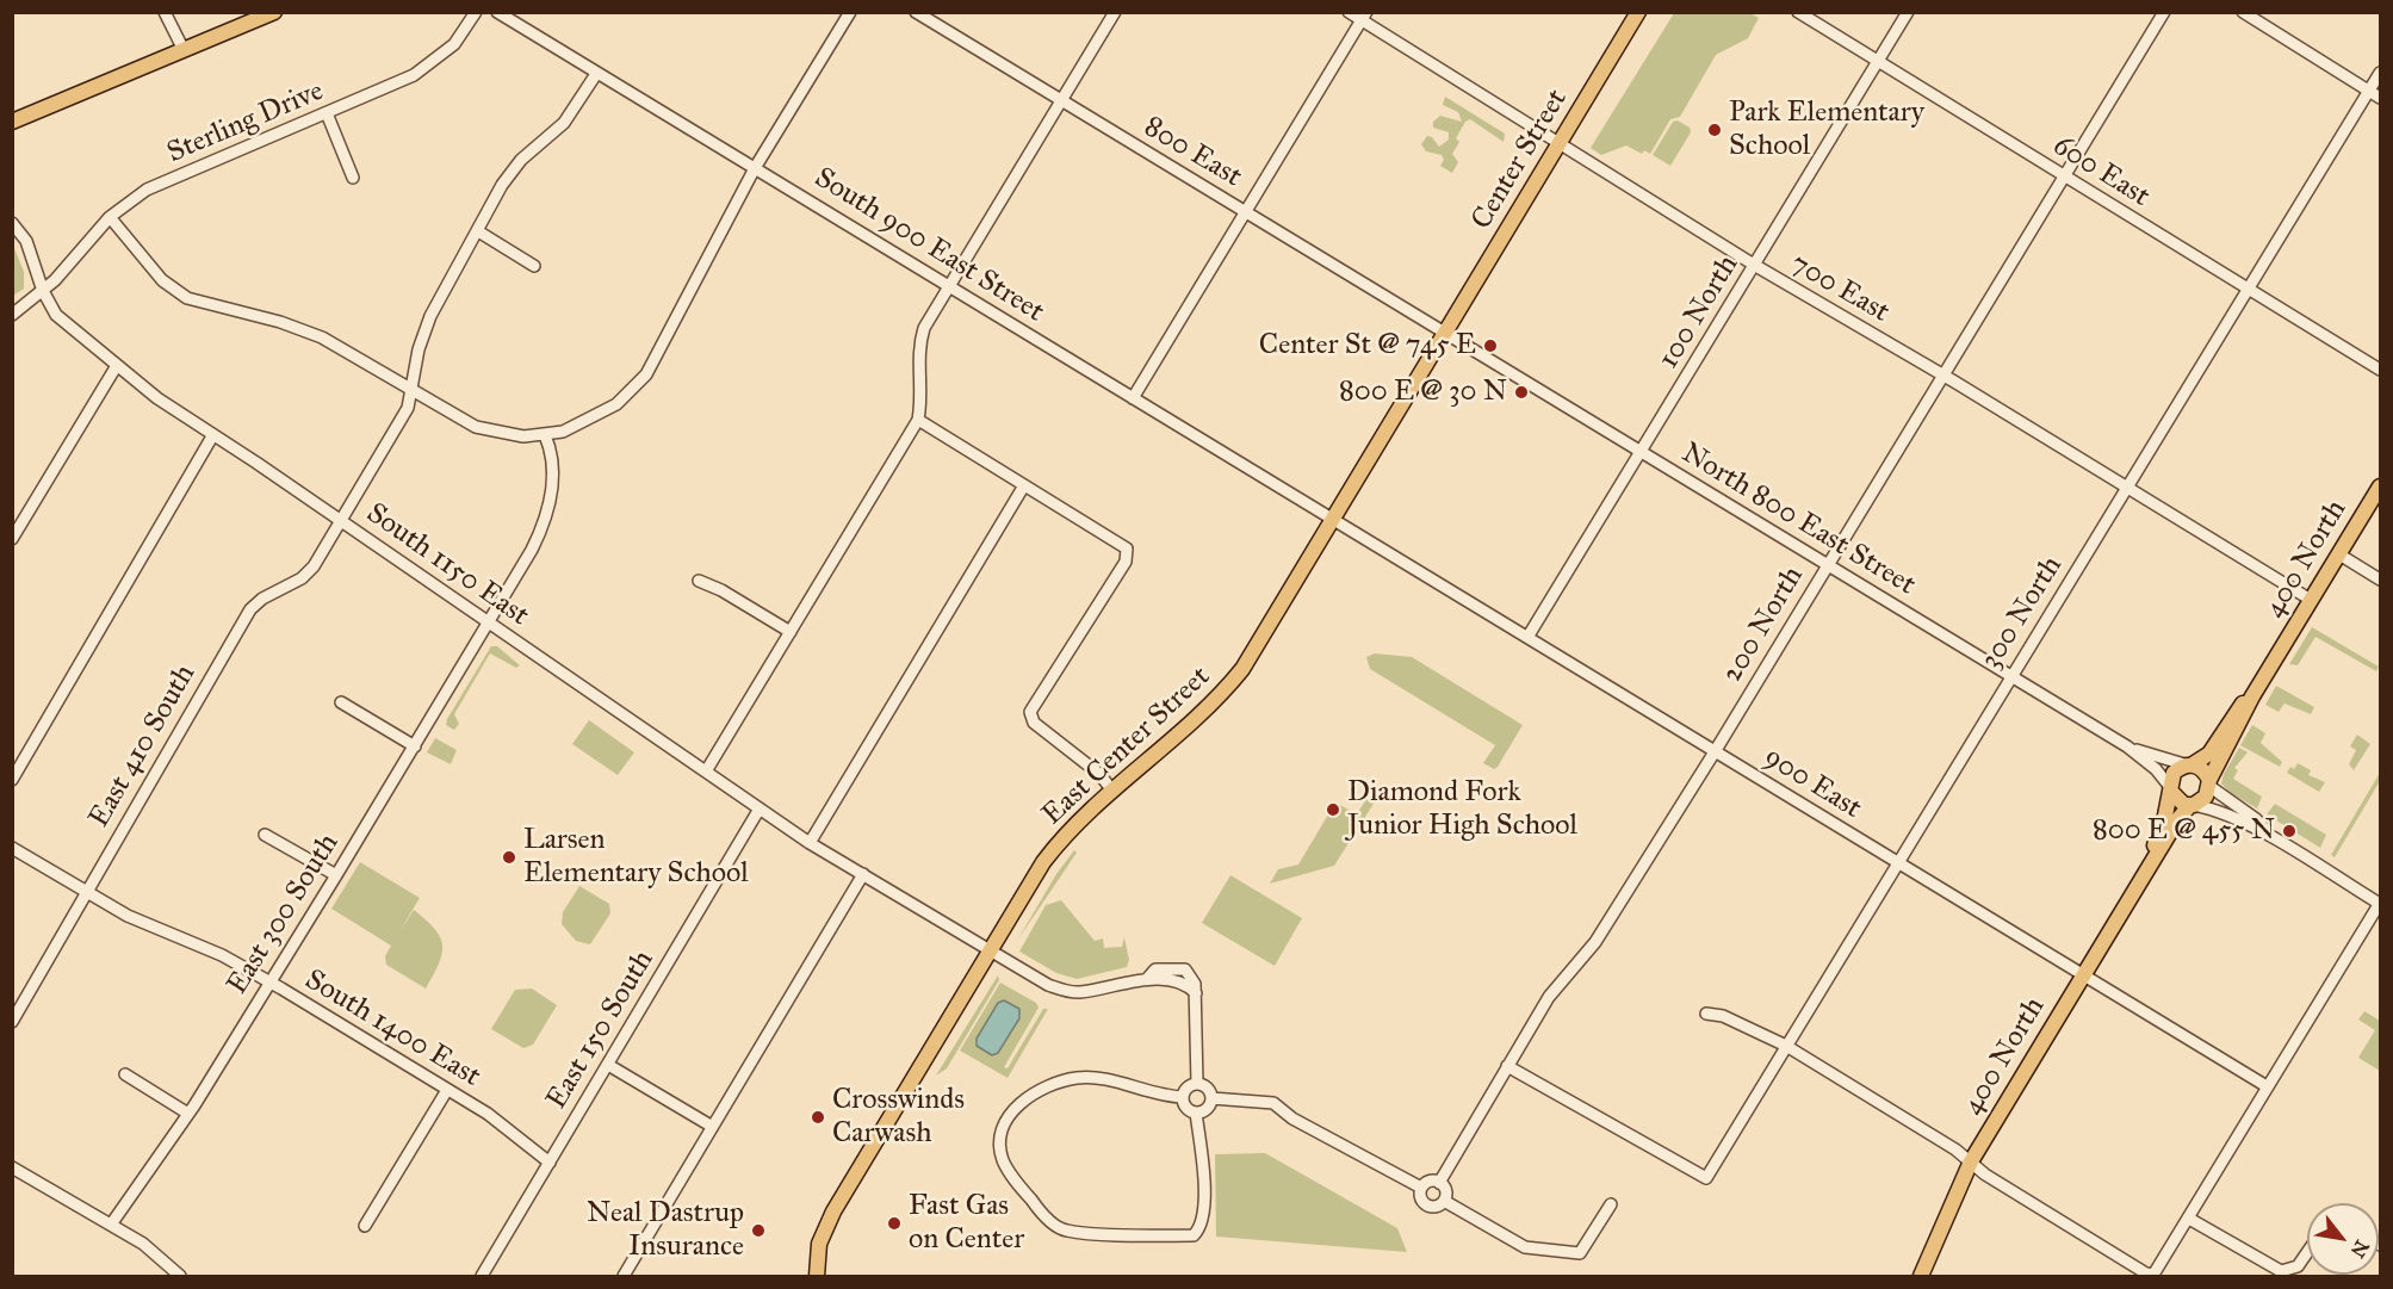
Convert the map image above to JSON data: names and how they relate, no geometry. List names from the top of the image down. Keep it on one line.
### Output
{"streets":{"main road":["Center Street","400 North","East Center Street"],"street":["Sterling Drive","800 East","600 East","South 900 East Street","700 East","100 North","North 800 East Street","South 1150 East","300 North","200 North","East 410 South","900 East","East 300 South","South 1400 East","East 150 South"]},"crossings":[["Sterling Drive","South 1150 East"],["800 East","Center Street"],["800 East","North 800 East Street"],["800 East","East Center Street"],["Center Street","700 East"],["Center Street","North 800 East Street"],["Center Street","East Center Street"],["600 East","100 North"],["600 East","300 North"],["600 East","200 North"],["South 900 East Street","East 410 South"],["South 900 East Street","East Center Street"],["South 900 East Street","900 East"],["700 East","100 North"],["700 East","400 North"],["700 East","300 North"],["700 East","200 North"],["100 North","North 800 East Street"],["100 North","900 East"],["North 800 East Street","300 North"],["North 800 East Street","200 North"],["North 800 East Street","East Center Street"],["400 North","900 East"],["South 1150 East","East 410 South"],["South 1150 East","East Center Street"],["South 1150 East","East 300 South"],["South 1150 East","East 150 South"],["300 North","200 North"],["300 North","900 East"],["200 North","900 East"],["East 410 South","South 1400 East"],["East Center Street","900 East"],["East 300 South","South 1400 East"],["South 1400 East","East 150 South"]],"places":["Park Elementary School","Center St @ 745 E","800 E @ 30 N","Diamond Fork Junior High School","800 E @ 455 N","Larsen Elementary School","Crosswinds Carwash","Fast Gas on Center","Neal Dastrup Insurance"],"north":"bottom right"}
